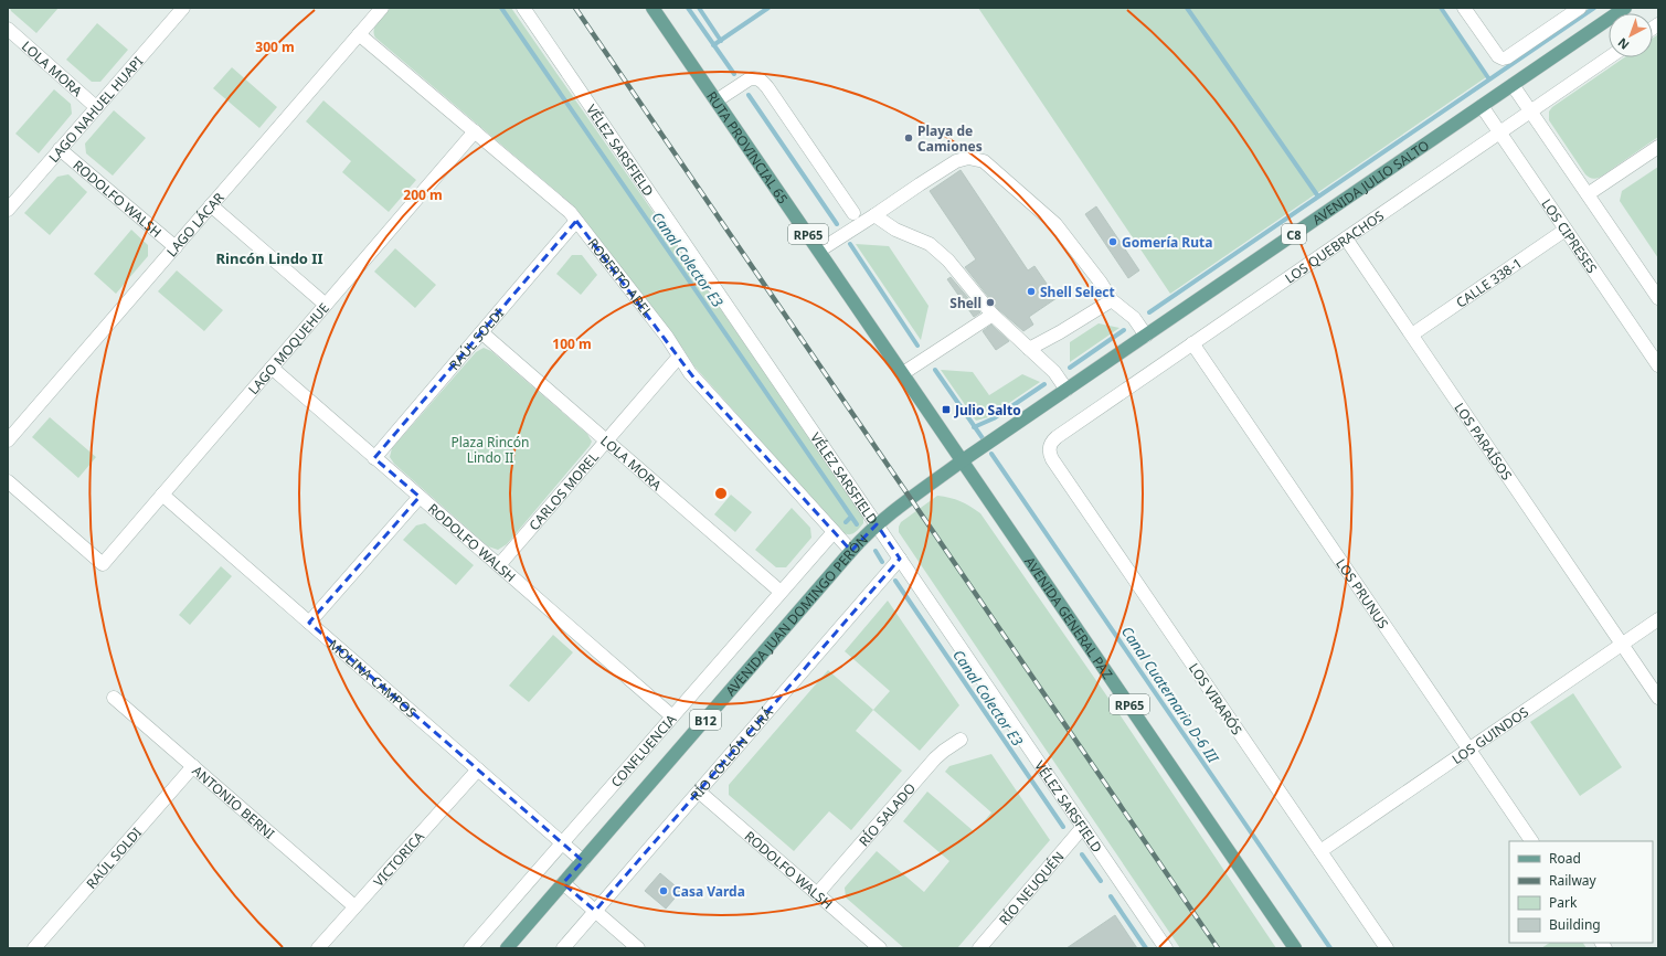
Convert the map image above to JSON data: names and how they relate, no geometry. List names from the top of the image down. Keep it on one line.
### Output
{"streets":{"main road":["RUTA PROVINCIAL 65","AVENIDA JULIO SALTO","RP65","C8","AVENIDA JUAN DOMINGO PERÓN","AVENIDA GENERAL PAZ","B12"],"street":["LOLA MORA","LAGO NAHUEL HUAPI","VÉLEZ SARSFIELD","RODOLFO WALSH","LAGO LÁCAR","LOS CIPRESES","LOS QUEBRACHOS","ROBERTO ABEL","CALLE 338-1","RAÚL SOLDI","LAGO MOQUEHUE","LOS PARAÍSOS","CARLOS MOREL","LOS PRUNUS","MOLINA CAMPOS","LOS VIRARÓS","LOS GUINDOS","CONFLUENCIA","RÍO COLLÓN CURÁ","ANTONIO BERNI","RÍO SALADO","VICTORICA","RÍO NEUQUÉN"]},"crossings":[["LOLA MORA","LAGO NAHUEL HUAPI"],["LOLA MORA","RAÚL SOLDI"],["LOLA MORA","CARLOS MOREL"],["LOLA MORA","CONFLUENCIA"],["LAGO NAHUEL HUAPI","RODOLFO WALSH"],["RUTA PROVINCIAL 65","AVENIDA JULIO SALTO"],["RUTA PROVINCIAL 65","AVENIDA JUAN DOMINGO PERÓN"],["RUTA PROVINCIAL 65","AVENIDA GENERAL PAZ"],["VÉLEZ SARSFIELD","AVENIDA JUAN DOMINGO PERÓN"],["VÉLEZ SARSFIELD","RÍO COLLÓN CURÁ"],["VÉLEZ SARSFIELD","RÍO NEUQUÉN"],["AVENIDA JULIO SALTO","LOS CIPRESES"],["AVENIDA JULIO SALTO","AVENIDA JUAN DOMINGO PERÓN"],["AVENIDA JULIO SALTO","AVENIDA GENERAL PAZ"],["RODOLFO WALSH","LAGO LÁCAR"],["RODOLFO WALSH","RAÚL SOLDI"],["RODOLFO WALSH","LAGO MOQUEHUE"],["RODOLFO WALSH","CARLOS MOREL"],["RODOLFO WALSH","CONFLUENCIA"],["RODOLFO WALSH","RÍO COLLÓN CURÁ"],["RODOLFO WALSH","RÍO SALADO"],["LAGO LÁCAR","ROBERTO ABEL"],["LOS CIPRESES","LOS QUEBRACHOS"],["LOS CIPRESES","CALLE 338-1"],["LOS QUEBRACHOS","LOS PARAÍSOS"],["LOS QUEBRACHOS","LOS PRUNUS"],["LOS QUEBRACHOS","LOS VIRARÓS"],["ROBERTO ABEL","RAÚL SOLDI"],["ROBERTO ABEL","LAGO MOQUEHUE"],["ROBERTO ABEL","CARLOS MOREL"],["ROBERTO ABEL","AVENIDA JUAN DOMINGO PERÓN"],["ROBERTO ABEL","CONFLUENCIA"],["CALLE 338-1","LOS PARAÍSOS"],["RAÚL SOLDI","ANTONIO BERNI"],["LAGO MOQUEHUE","MOLINA CAMPOS"],["LOS PARAÍSOS","LOS GUINDOS"],["LOS PRUNUS","LOS GUINDOS"],["AVENIDA JUAN DOMINGO PERÓN","AVENIDA GENERAL PAZ"],["AVENIDA JUAN DOMINGO PERÓN","MOLINA CAMPOS"],["MOLINA CAMPOS","CONFLUENCIA"],["MOLINA CAMPOS","VICTORICA"],["LOS VIRARÓS","LOS GUINDOS"],["ANTONIO BERNI","VICTORICA"]],"districts":["Rincón Lindo II"],"water":["Canal Colector E3","Canal Cuaternario D-6 III"],"parks":["Plaza Rincón Lindo II"],"places":{"other":["Playa de Camiones","Gomería Ruta","Shell Select","Shell","Casa Varda"],"transit":["Julio Salto"]},"legend":["Road","Railway","Park","Building"],"north":"bottom left","rings":["300 m","200 m","100 m"]}
